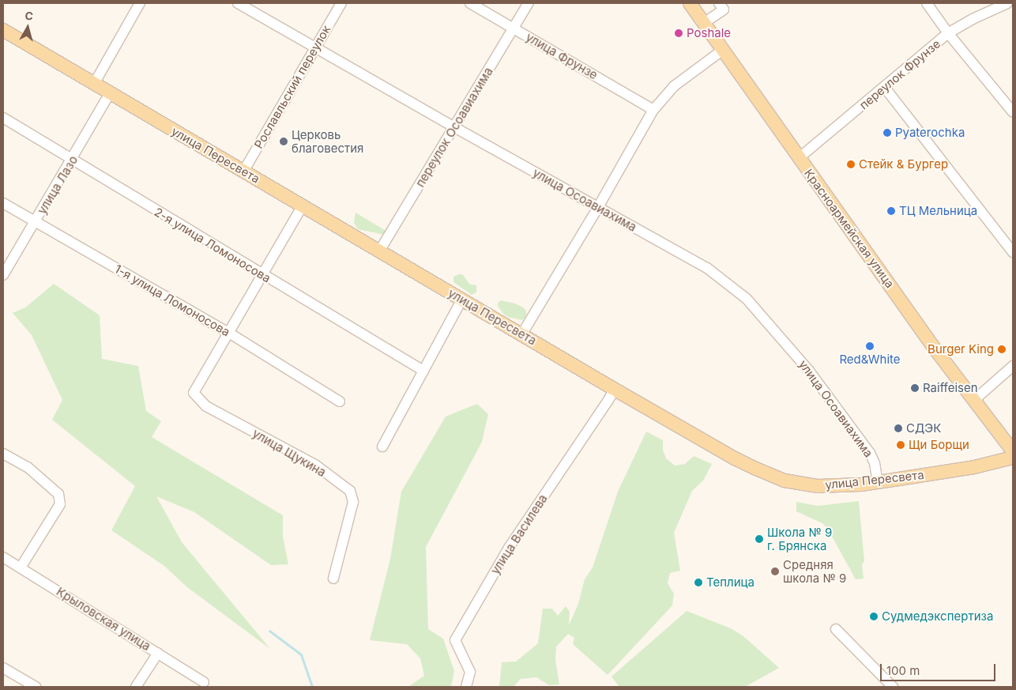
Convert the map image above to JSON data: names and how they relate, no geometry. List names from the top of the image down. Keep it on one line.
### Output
{"streets":{"main road":["улица Пересвета","Красноармейская улица"],"street":["улица Фрунзе","переулок Фрунзе","Рославльский переулок","переулок Осоавиахима","улица Лазо","улица Осоавиахима","2-я улица Ломоносова","1-я улица Ломоносова","улица Щукина","улица Василева","Крыловская улица"]},"crossings":[["улица Фрунзе","переулок Осоавиахима"],["переулок Фрунзе","Красноармейская улица"],["Рославльский переулок","улица Пересвета"],["Рославльский переулок","улица Осоавиахима"],["переулок Осоавиахима","улица Пересвета"],["переулок Осоавиахима","улица Осоавиахима"],["улица Пересвета","улица Лазо"],["улица Пересвета","улица Осоавиахима"],["улица Пересвета","улица Василева"],["улица Лазо","2-я улица Ломоносова"],["улица Лазо","1-я улица Ломоносова"],["1-я улица Ломоносова","улица Щукина"]],"places":["Poshale","Pyaterochka","Церковь благовестия","Стейк & Бургер","ТЦ Мельница","Red&White","Burger King","Raiffeisen","СДЭК","Щи Борщи","Школа № 9 г. Брянска","Средняя школа № 9","Теплица","Судмедэкспертиза"],"scale_bar":"100 m","north":"top"}
